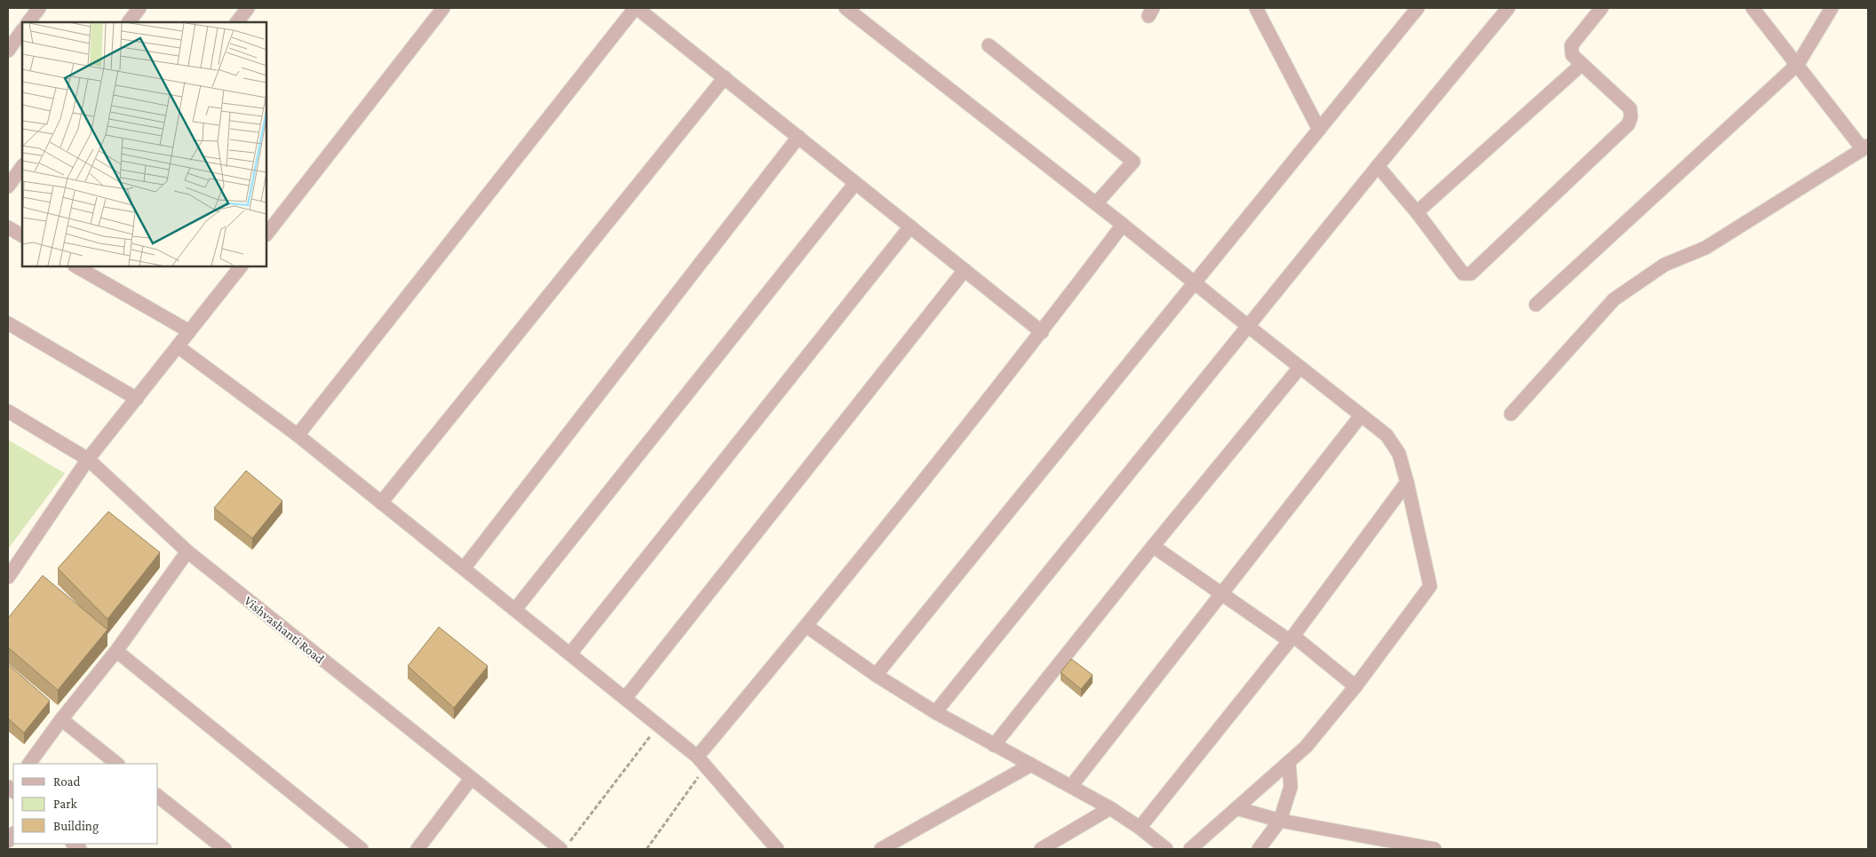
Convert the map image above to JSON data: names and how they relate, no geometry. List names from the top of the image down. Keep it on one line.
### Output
{"streets":{"street":["Vishvashanti Road"]},"legend":["Road","Park","Building"]}
